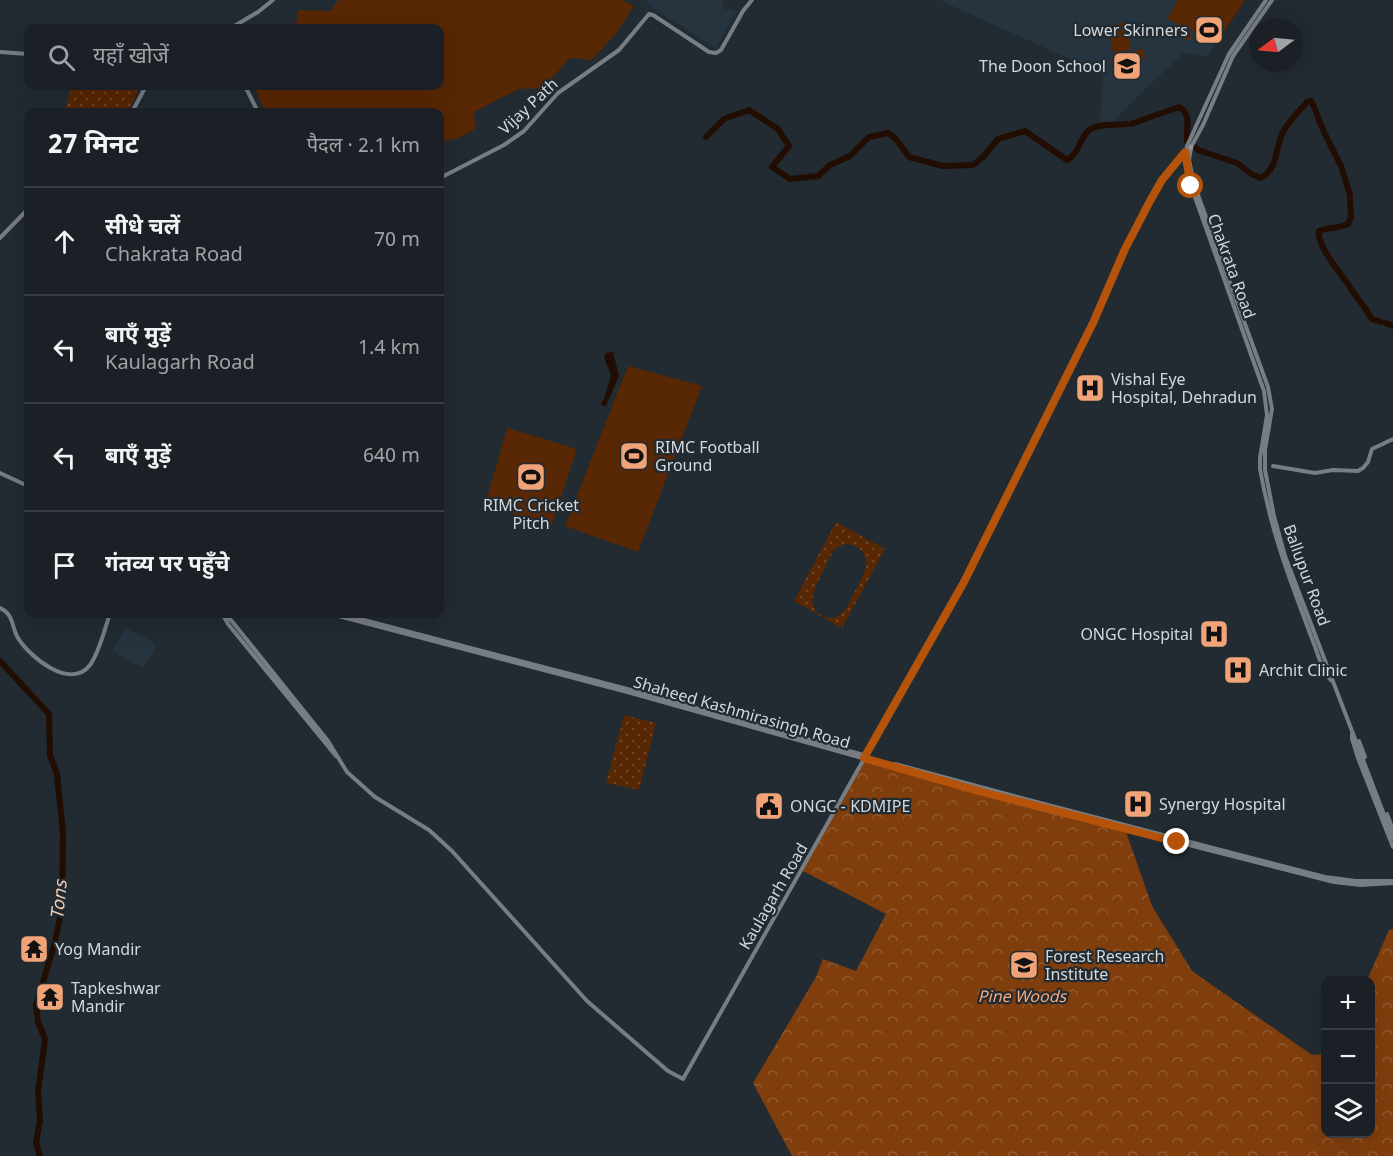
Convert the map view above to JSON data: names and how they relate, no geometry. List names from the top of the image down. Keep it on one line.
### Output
{"streets":{"street":["Vijay Path","Chakrata Road","Ballupur Road","Shaheed Kashmirasingh Road","Kaulagarh Road"]},"crossings":[["Chakrata Road","Ballupur Road"],["Chakrata Road","Kaulagarh Road"],["Shaheed Kashmirasingh Road","Kaulagarh Road"]],"water":["Tons"],"parks":["Pine Woods"],"places":{"sports":["Lower Skinners","RIMC Football Ground","RIMC Cricket Pitch"],"school or university":["The Doon School","Forest Research Institute"],"hospital":["Vishal Eye Hospital, Dehradun","ONGC Hospital","Archit Clinic","Synergy Hospital"],"public building":["ONGC - KDMIPE"],"temple":["Yog Mandir","Tapkeshwar Mandir"]},"north":"left","page":{"search":"यहाँ खोजें","heading":["27 मिनट","पैदल · 2.1 km"],"list":[["सीधे चलें","Chakrata Road","70 m"],["बाएँ मुड़ें","Kaulagarh Road","1.4 km"],["बाएँ मुड़ें","640 m"],"गंतव्य पर पहुँचे"],"map_buttons":["+","−"]}}
